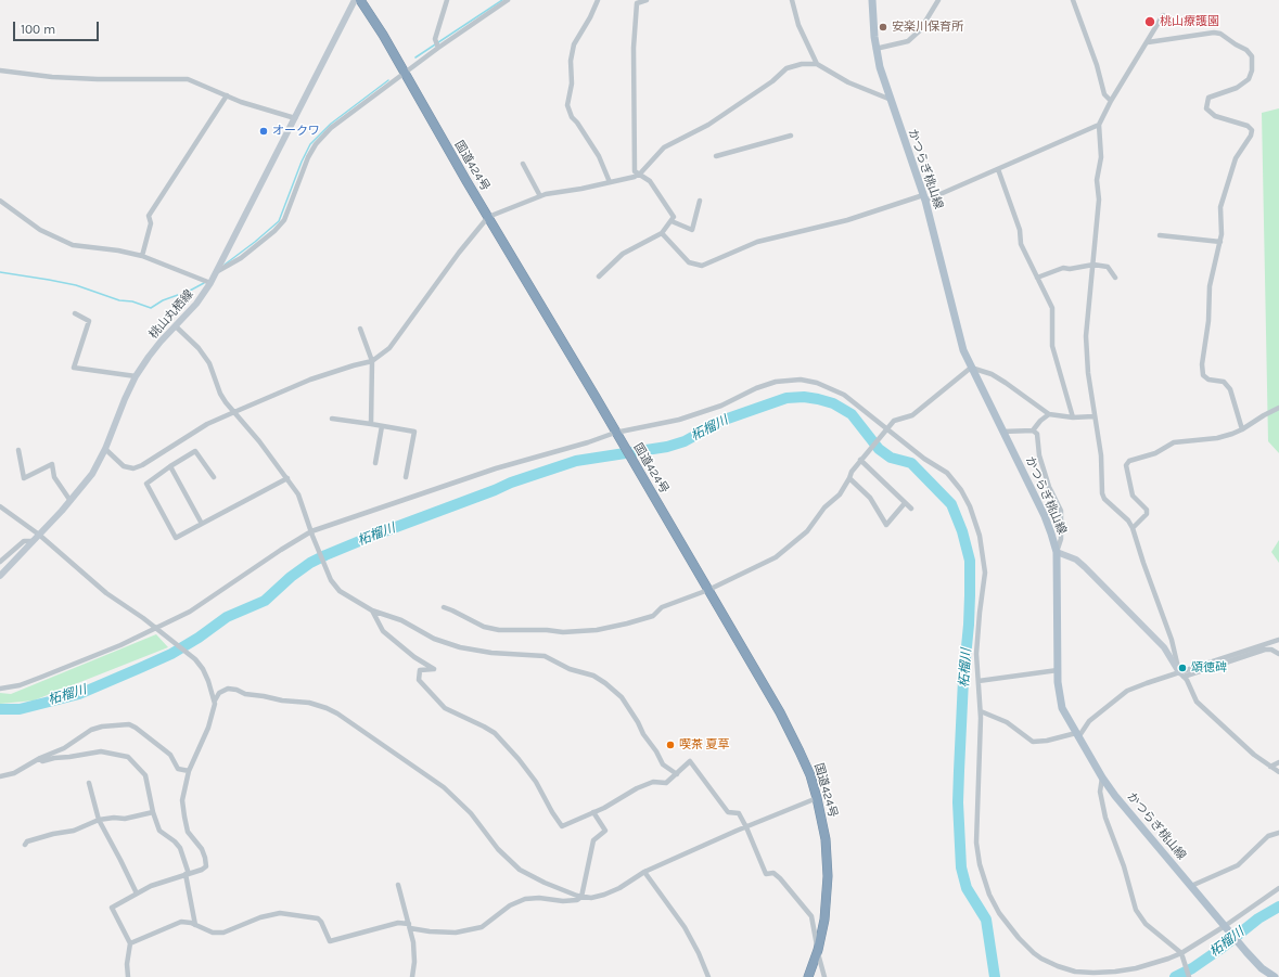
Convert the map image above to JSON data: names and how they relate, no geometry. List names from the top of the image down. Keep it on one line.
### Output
{"streets":{"highway":["国道424号"],"main road":["かつらぎ桃山線","桃山丸栖線"]},"water":["柘榴川"],"places":["桃山療護園","安楽川保育所","オークワ","頌徳碑","喫茶 夏草"],"scale_bar":"100 m"}
